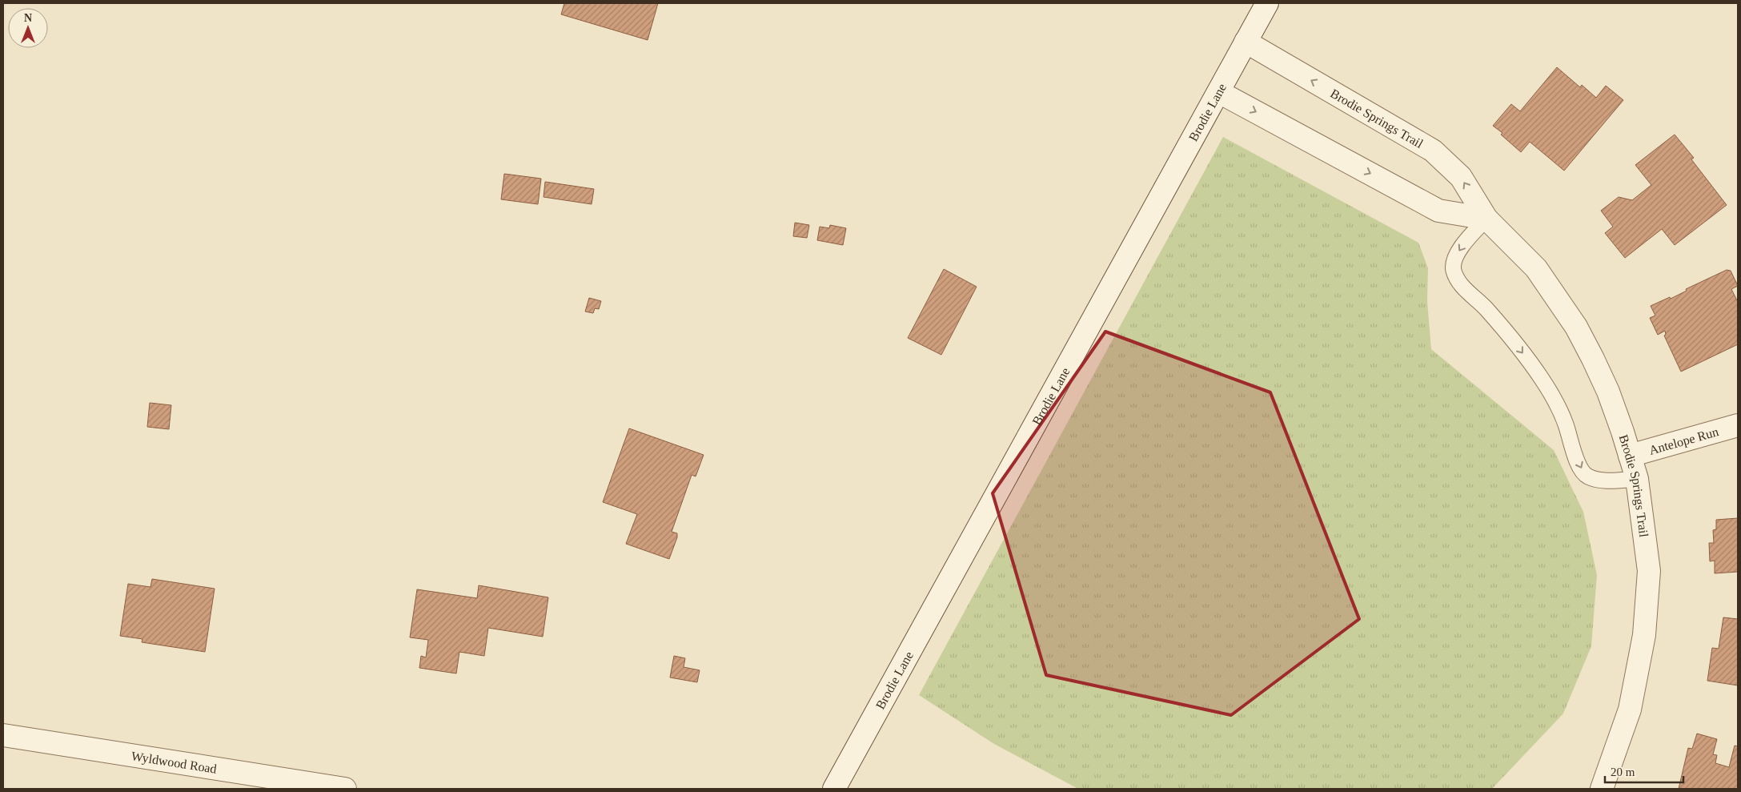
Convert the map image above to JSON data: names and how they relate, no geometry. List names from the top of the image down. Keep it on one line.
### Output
{"streets":{"street":["Brodie Lane","Brodie Springs Trail","Antelope Run","Wyldwood Road"]},"crossings":[["Brodie Lane","Brodie Springs Trail"],["Brodie Springs Trail","Antelope Run"]],"scale_bar":"20 m","north":"top"}
